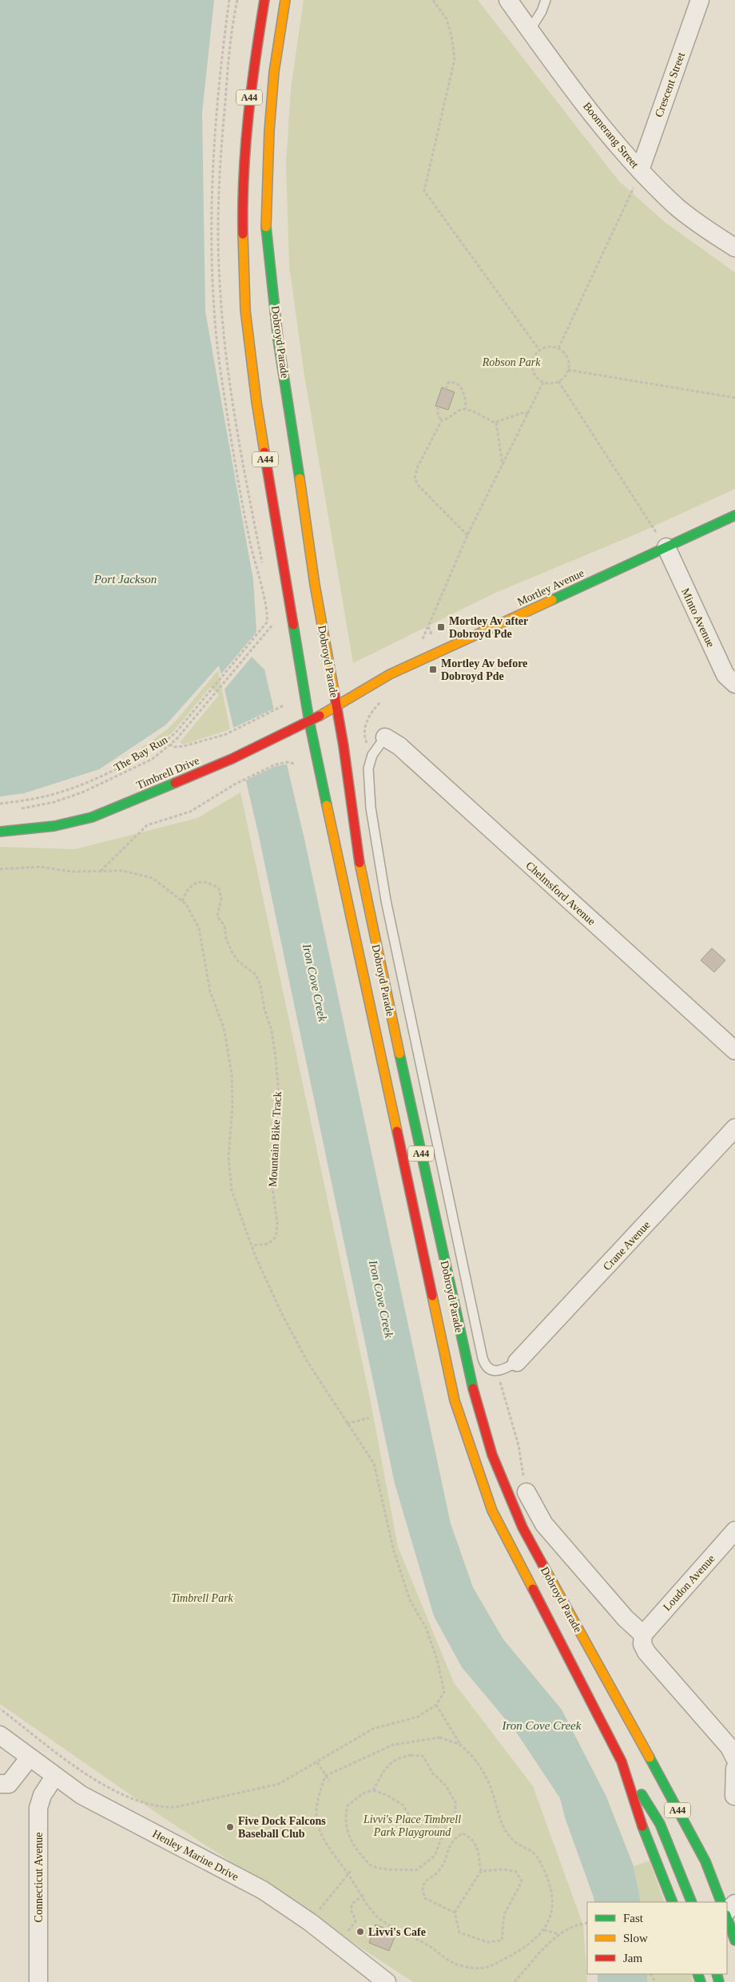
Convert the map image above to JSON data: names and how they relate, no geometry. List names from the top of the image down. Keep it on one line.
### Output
{"streets":{"main road":["A44","Dobroyd Parade","Mortley Avenue","Timbrell Drive"],"street":["Crescent Street","Boomerang Street","Minto Avenue","Chelmsford Avenue","Crane Avenue","Loudon Avenue","Henley Marine Drive","Connecticut Avenue"],"path":["The Bay Run","Mountain Bike Track"]},"crossings":[["Crescent Street","Boomerang Street"],["Dobroyd Parade","Mortley Avenue"],["Dobroyd Parade","Timbrell Drive"],["Dobroyd Parade","Chelmsford Avenue"],["Mortley Avenue","Minto Avenue"],["Mortley Avenue","Timbrell Drive"],["Henley Marine Drive","Connecticut Avenue"]],"water":["Port Jackson","Iron Cove Creek"],"parks":["Robson Park","Timbrell Park","Livvi's Place Timbrell Park Playground"],"places":{"transit":["Mortley Av after Dobroyd Pde","Mortley Av before Dobroyd Pde"],"other":["Five Dock Falcons Baseball Club","Livvi's Cafe"]},"legend":["Fast","Slow","Jam"]}
